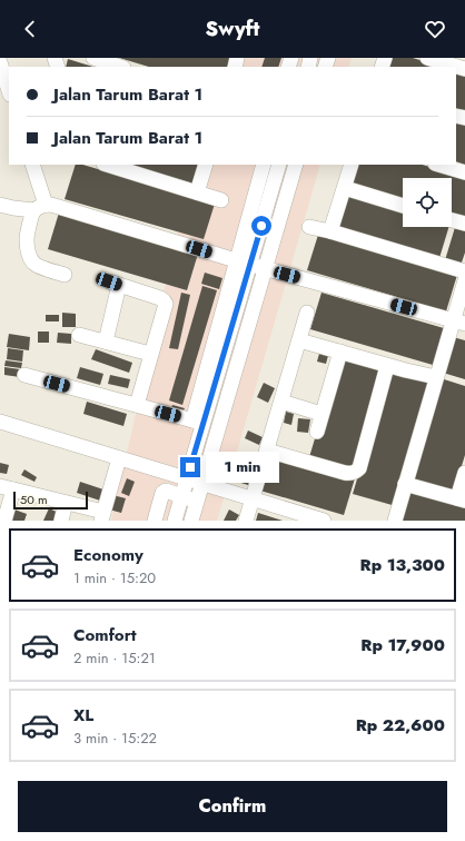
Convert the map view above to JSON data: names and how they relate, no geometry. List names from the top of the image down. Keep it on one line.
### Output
{"scale_bar":"50 m","page":{"header":"Swyft","banner":["Jalan Tarum Barat 1","Jalan Tarum Barat 1"],"bubble":"1 min","scale":"50 m","list":[{"name":"Economy","note":"1 min · 15:20","value":"Rp 13,300"},{"name":"Comfort","note":"2 min · 15:21","value":"Rp 17,900"},{"name":"XL","note":"3 min · 15:22","value":"Rp 22,600"}],"buttons":"Confirm"}}
